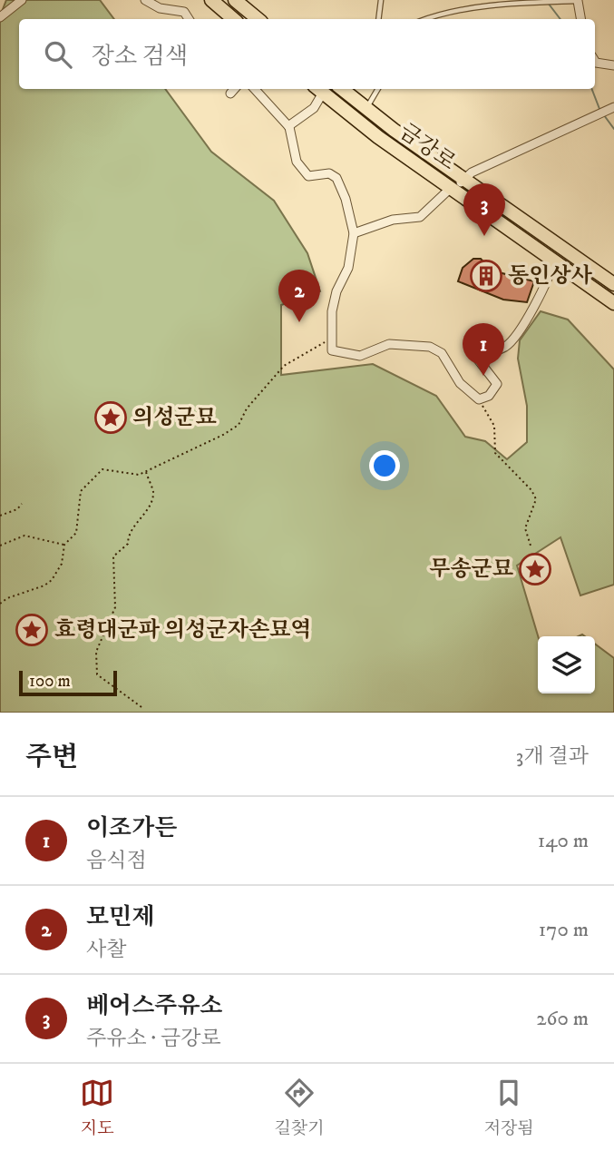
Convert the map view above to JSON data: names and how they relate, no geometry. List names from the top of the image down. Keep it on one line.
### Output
{"streets":{"main road":["금강로"]},"places":{"building":["동인상사"],"place":["의성군묘","무송군묘","효령대군파 의성군자손묘역"]},"scale_bar":"100 m","page":{"search":"장소 검색","pins":["3","2","1"],"scale":"100 m","heading":["주변","3개 결과"],"list":[{"mark":"1","name":"이조가든","note":"음식점","value":"140 m"},{"mark":"2","name":"모민제","note":"사찰","value":"170 m"},{"mark":"3","name":"베어스주유소","note":"주유소 · 금강로","value":"260 m"}],"nav":["지도","길찾기","저장됨"]}}
